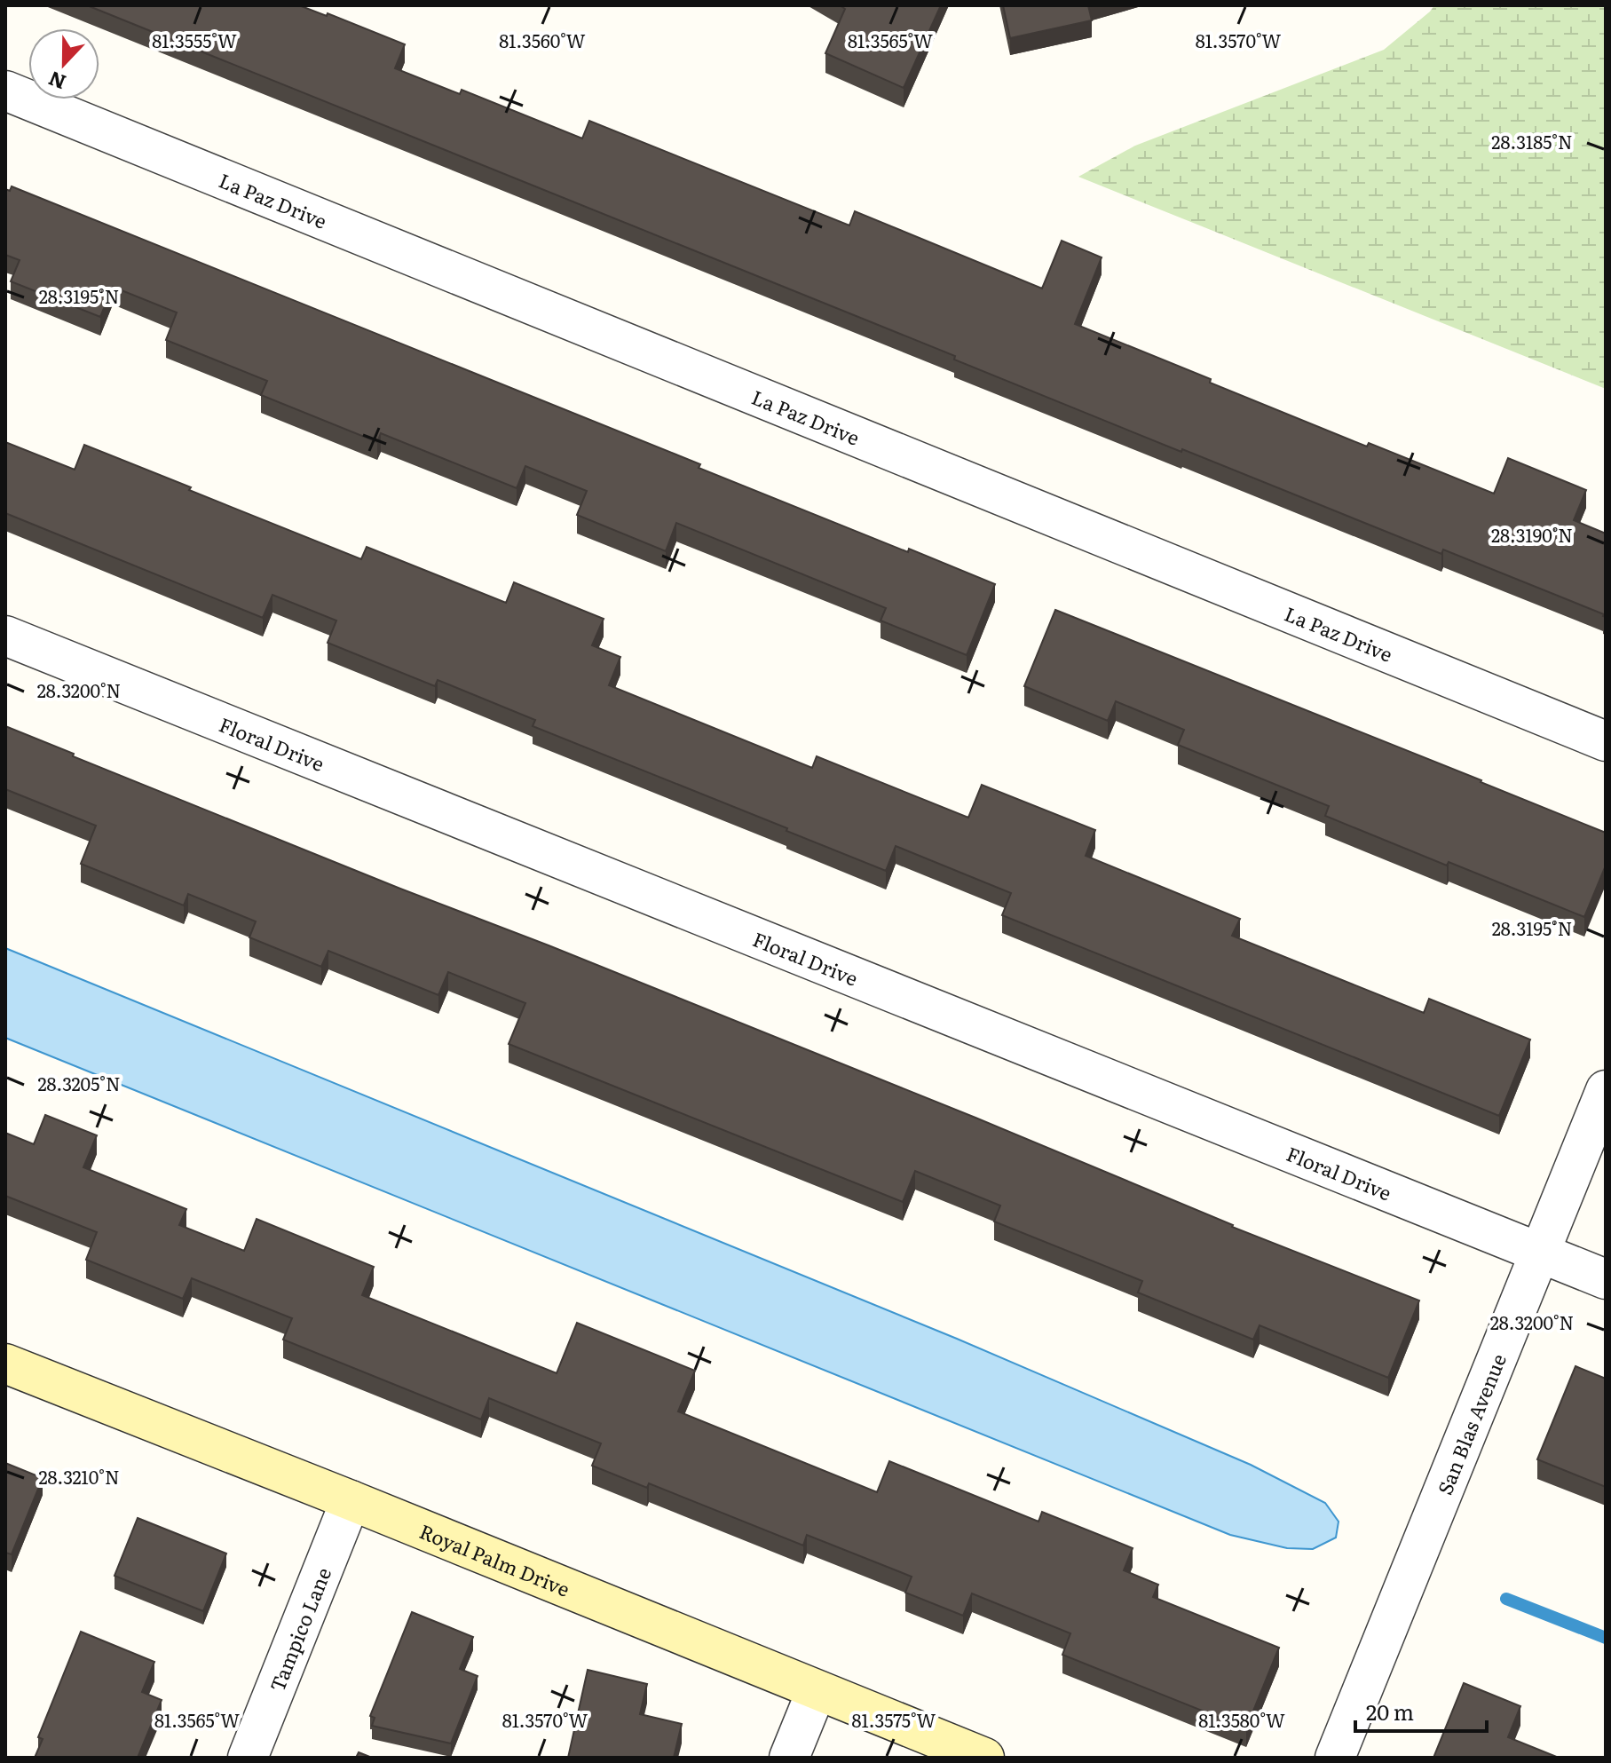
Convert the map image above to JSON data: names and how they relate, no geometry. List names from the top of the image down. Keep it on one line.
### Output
{"streets":{"street":["La Paz Drive","Floral Drive","San Blas Avenue","Royal Palm Drive","Tampico Lane"]},"crossings":[["Floral Drive","San Blas Avenue"],["Royal Palm Drive","Tampico Lane"]],"scale_bar":"20 m","north":"bottom","coordinates":["81.3555°W","81.3560°W","81.3565°W","81.3570°W","28.3185°N","28.3195°N","28.3190°N","28.3200°N","28.3205°N","28.3210°N","81.3575°W","81.3580°W"]}
